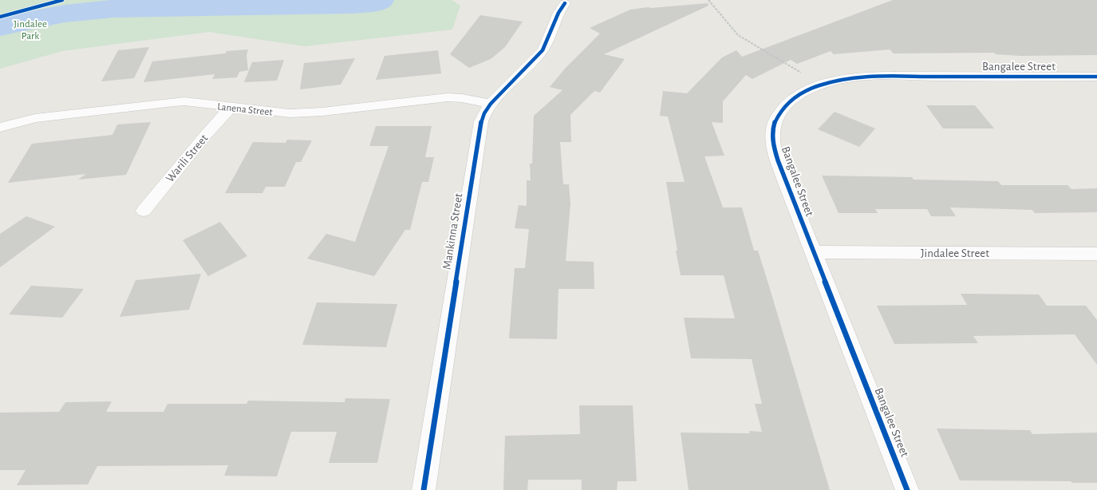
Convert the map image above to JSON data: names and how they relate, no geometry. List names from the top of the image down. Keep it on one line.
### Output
{"streets":{"street":["Bangalee Street","Lanena Street","Warili Street","Mankinna Street","Jindalee Street"]},"crossings":[["Bangalee Street","Jindalee Street"],["Lanena Street","Warili Street"],["Lanena Street","Mankinna Street"]],"parks":["Jindalee Park"]}
